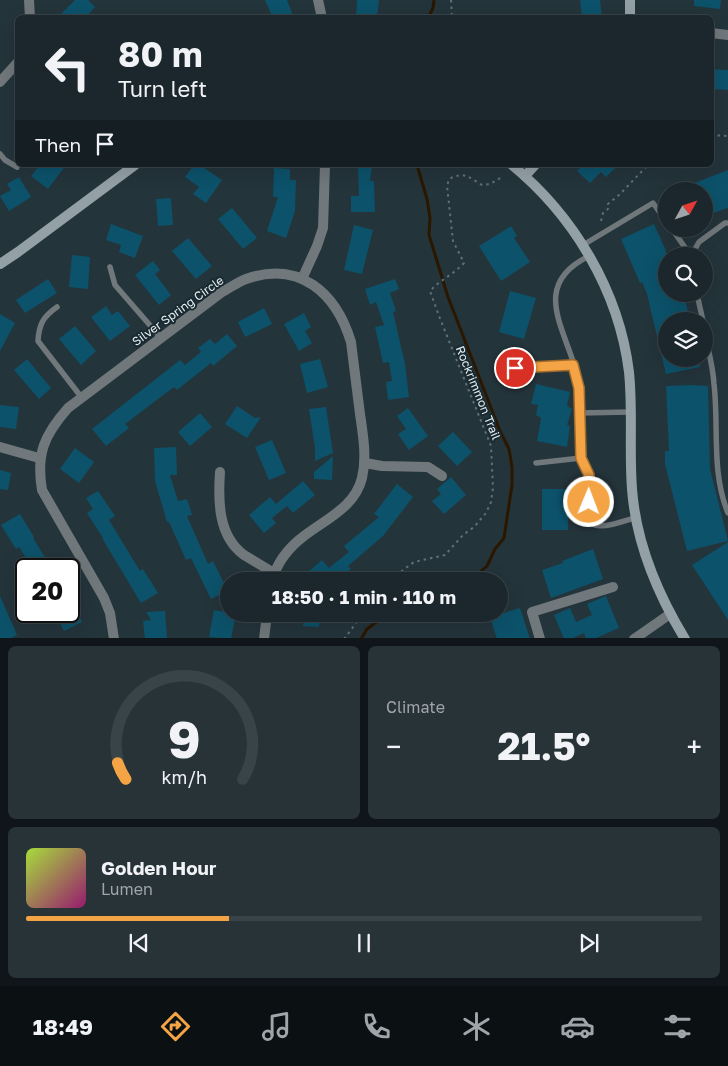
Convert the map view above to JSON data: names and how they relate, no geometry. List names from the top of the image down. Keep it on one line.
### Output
{"streets":{"street":["Silver Spring Circle"],"path":["Rockrimmon Trail"]},"north":"top right","page":{"turn":["80 m","Turn left"],"then":"Then","limit":"20","trip":"18:50 · 1 min · 110 m","tile":"Climate","heat":["−","21.5°","+"],"song":["Golden Hour","Lumen"],"tabs":"18:49","gauge":["9","km/h"]}}
